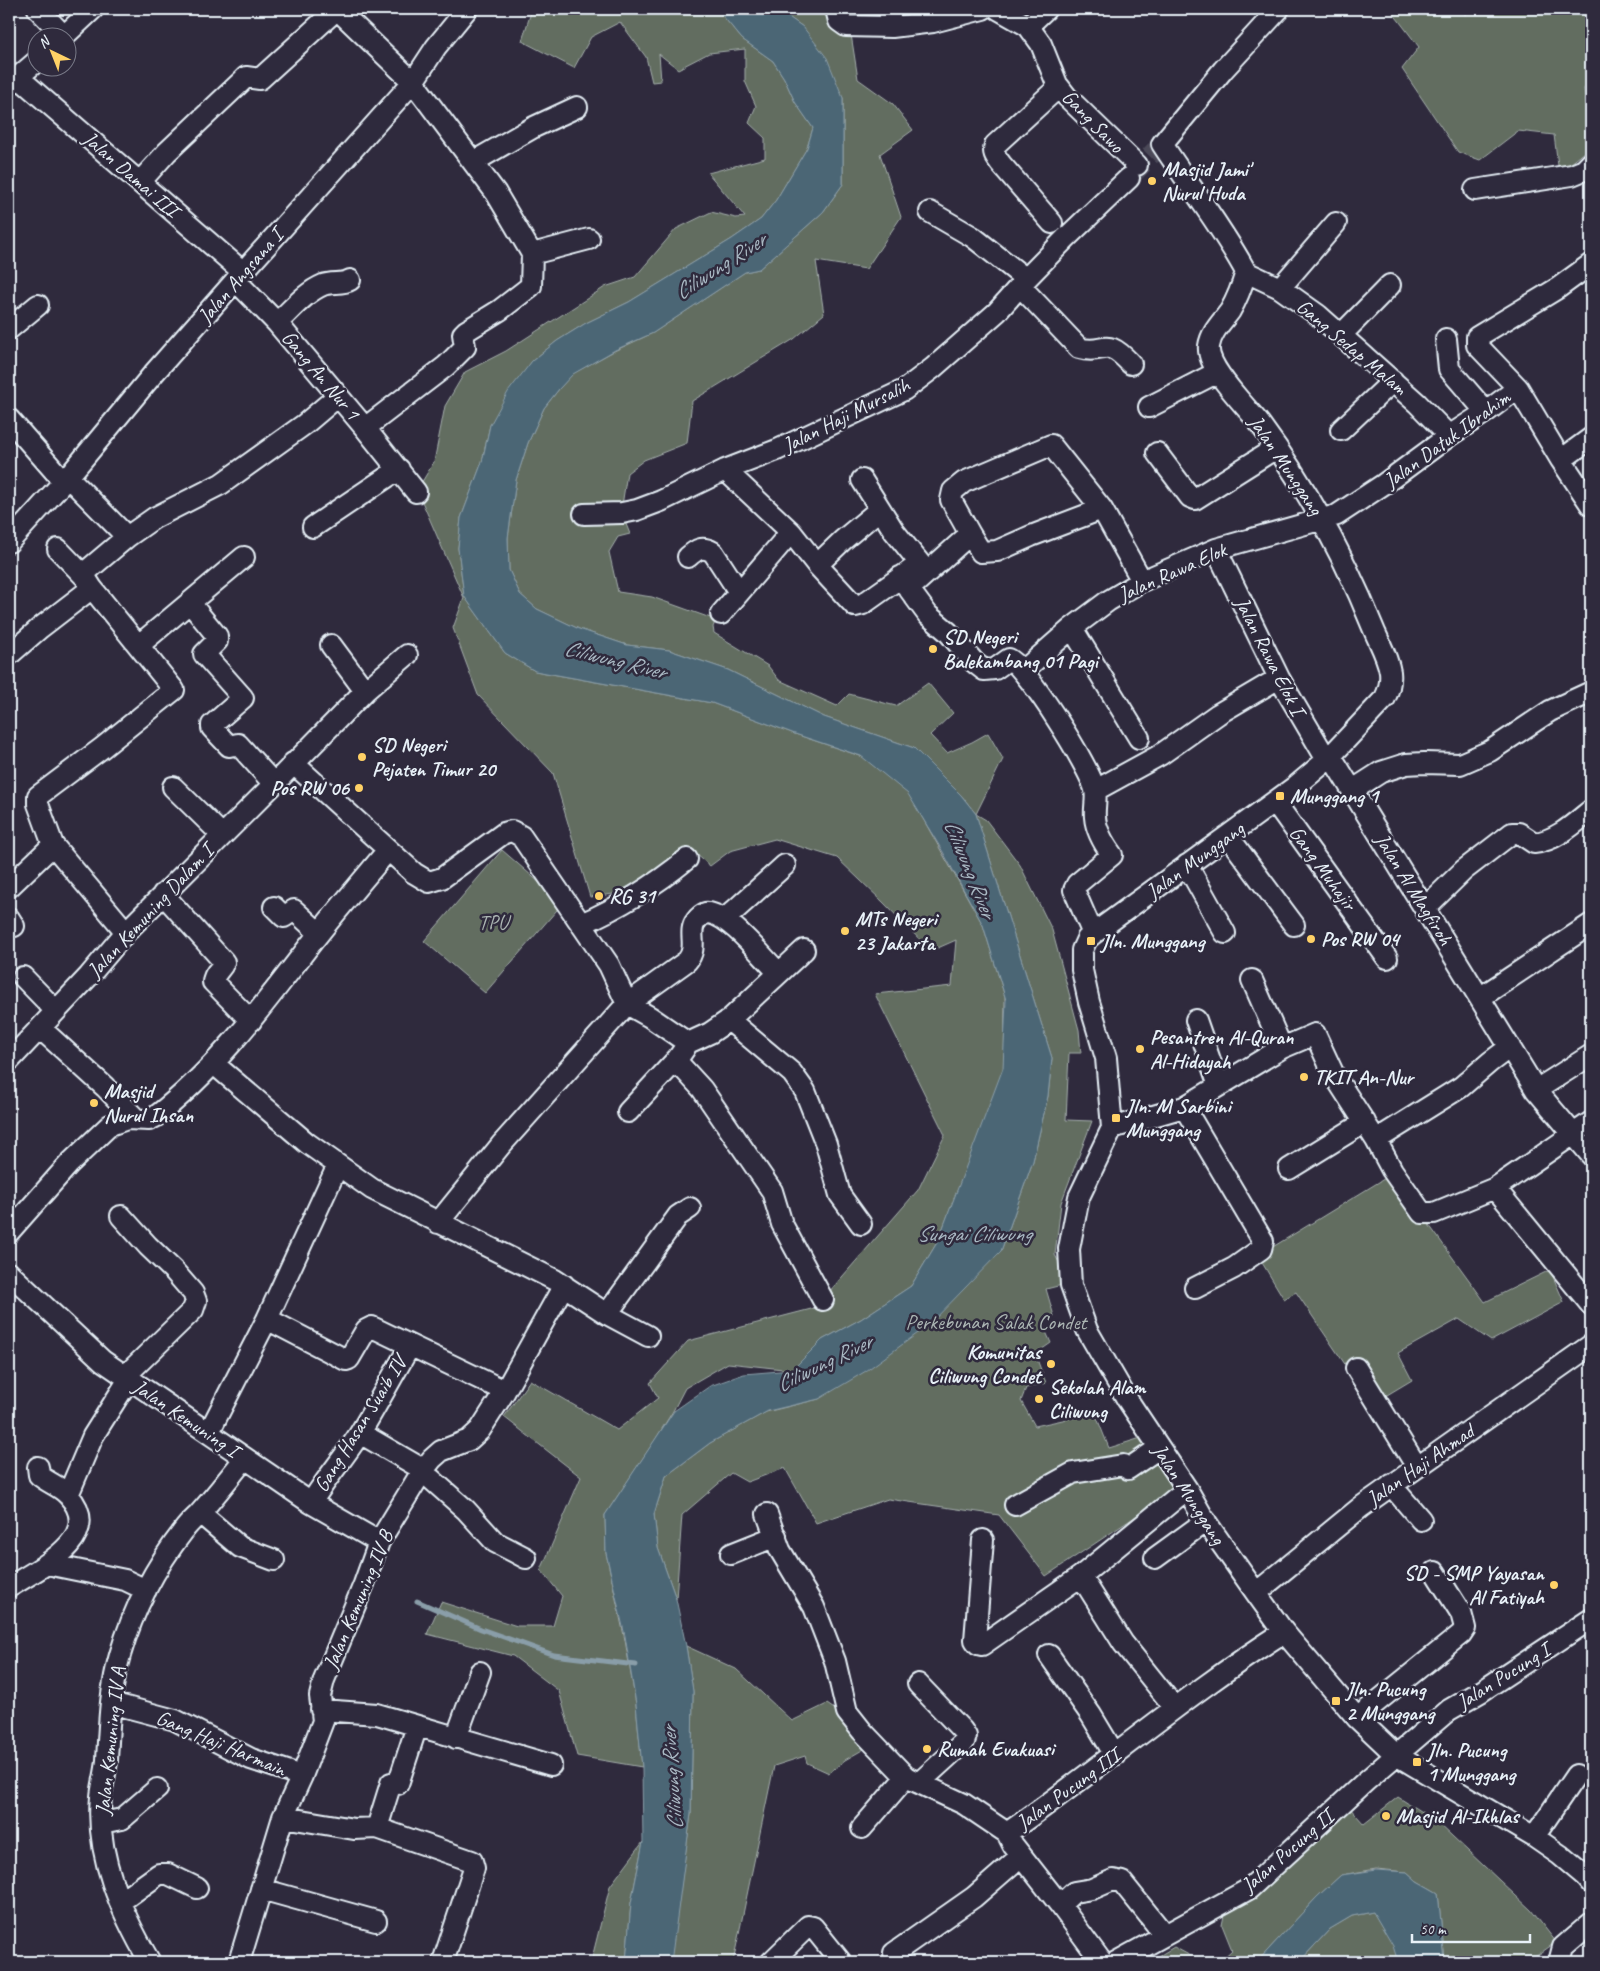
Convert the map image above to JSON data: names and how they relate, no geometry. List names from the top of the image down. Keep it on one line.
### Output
{"streets":{"street":["Gang Sawo","Jalan Damai III","Jalan Angsana I","Gang Sedap Malam","Gang An Nur 1","Jalan Haji Mursalih","Jalan Datuk Ibrahim","Jalan Munggang","Jalan Rawa Elok","Jalan Rawa Elok I","Gang Muhajir","Jalan Al Magfiroh","Jalan Kemuning Dalam I","Jalan Kemuning I","Gang Hasan Suaib IV","Jalan Haji Ahmad","Jalan Kemuning IV B","Jalan Pucung I","Jalan Kemuning IV A","Gang Haji Harmain","Jalan Pucung III","Jalan Pucung II"]},"crossings":[["Gang Sawo","Jalan Haji Mursalih"],["Jalan Damai III","Jalan Angsana I"],["Jalan Damai III","Gang An Nur 1"],["Jalan Angsana I","Gang An Nur 1"],["Gang Sedap Malam","Jalan Datuk Ibrahim"],["Gang Sedap Malam","Jalan Munggang"],["Jalan Datuk Ibrahim","Jalan Munggang"],["Jalan Datuk Ibrahim","Jalan Rawa Elok"],["Jalan Munggang","Jalan Rawa Elok"],["Jalan Munggang","Jalan Rawa Elok I"],["Jalan Munggang","Gang Muhajir"],["Jalan Munggang","Jalan Al Magfiroh"],["Jalan Munggang","Jalan Haji Ahmad"],["Jalan Munggang","Jalan Pucung I"],["Jalan Munggang","Jalan Pucung III"],["Jalan Munggang","Jalan Pucung II"],["Jalan Rawa Elok","Jalan Rawa Elok I"],["Jalan Rawa Elok I","Jalan Al Magfiroh"],["Jalan Kemuning I","Gang Hasan Suaib IV"],["Jalan Kemuning I","Jalan Kemuning IV B"],["Jalan Kemuning I","Jalan Kemuning IV A"],["Jalan Kemuning IV B","Gang Haji Harmain"],["Jalan Pucung I","Jalan Pucung II"],["Jalan Kemuning IV A","Gang Haji Harmain"]],"water":["Ciliwung River","Sungai Ciliwung"],"parks":["TPU","Perkebunan Salak Condet"],"places":{"other":["Masjid Jami' Nurul Huda","SD Negeri Balekambang 01 Pagi","SD Negeri Pejaten Timur 20","Pos RW 06","RG 31","MTs Negeri 23 Jakarta","Pos RW 04","Pesantren Al-Quran Al-Hidayah","TKIT An-Nur","Masjid Nurul Ihsan","Komunitas Ciliwung Condet","Sekolah Alam Ciliwung","SD - SMP Yayasan Al Fatiyah","Rumah Evakuasi","Masjid Al-Ikhlas"],"transit":["Munggang 1","Jln. Munggang","Jln. M Sarbini Munggang","Jln. Pucung 2 Munggang","Jln. Pucung 1 Munggang"]},"scale_bar":"50 m","north":"top left"}
